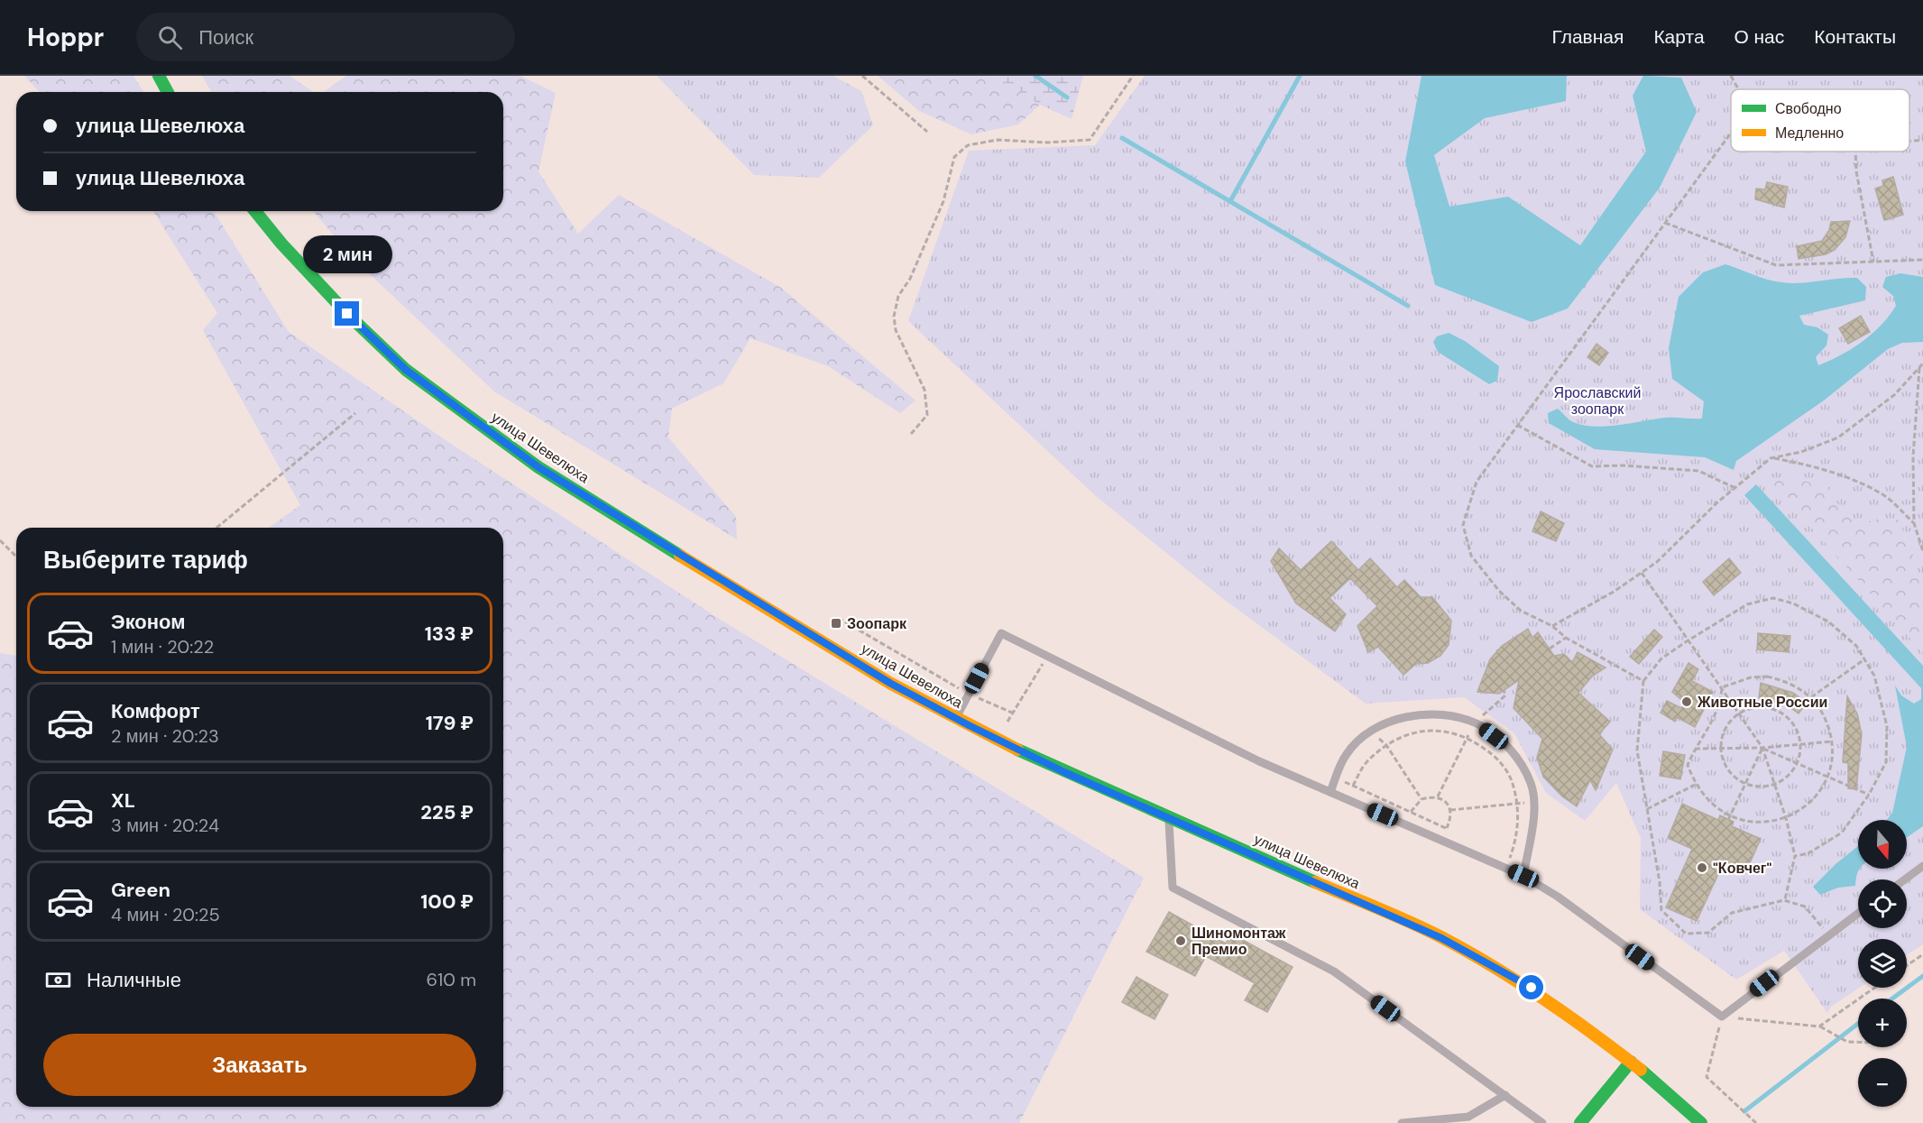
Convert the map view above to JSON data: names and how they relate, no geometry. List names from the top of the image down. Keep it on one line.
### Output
{"streets":{"main road":["улица Шевелюха"]},"parks":["Ярославский зоопарк"],"places":{"transit":["Зоопарк"],"other":["Животные России","\"Ковчег\"","Шиномонтаж Премио"]},"legend":["Свободно","Медленно"],"north":"bottom","page":{"header":"Hoppr","search":"Поиск","nav":["Главная","Карта","О нас","Контакты"],"banner":["улица Шевелюха","улица Шевелюха"],"bubble":"2 мин","heading":"Выберите тариф","list":[{"name":"Эконом","note":"1 мин · 20:22","value":"133 ₽"},{"name":"Комфорт","note":"2 мин · 20:23","value":"179 ₽"},{"name":"XL","note":"3 мин · 20:24","value":"225 ₽"},{"name":"Green","note":"4 мин · 20:25","value":"100 ₽"}],"map_buttons":["+","−"],"pay":["Наличные","610 m"],"buttons":"Заказать"}}
